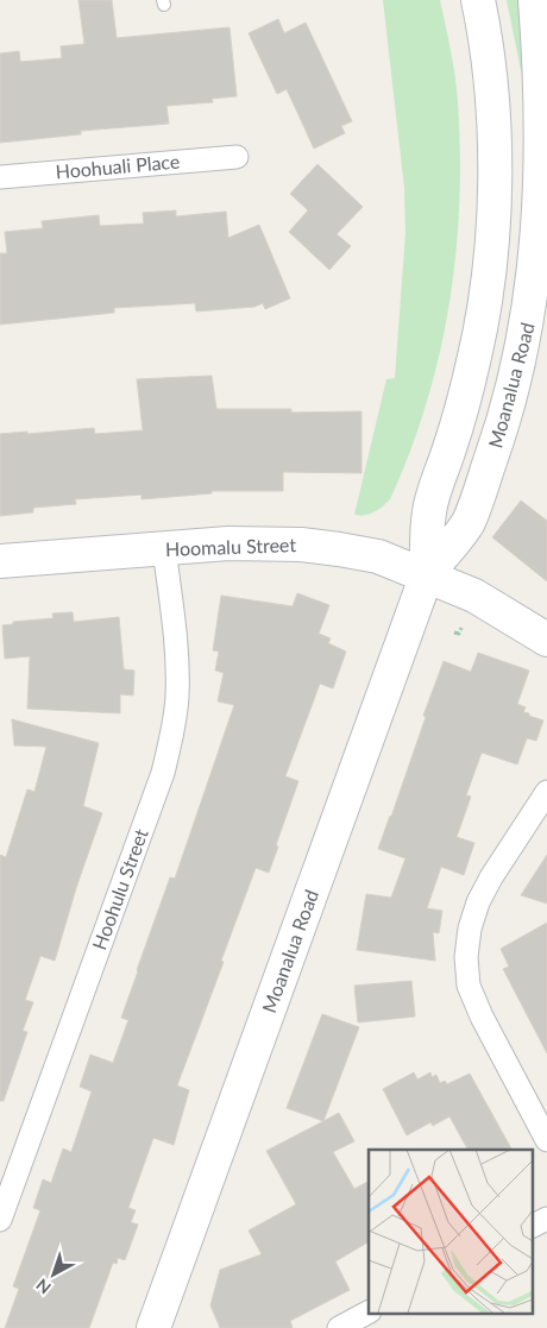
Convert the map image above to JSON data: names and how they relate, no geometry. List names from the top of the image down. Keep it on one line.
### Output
{"streets":{"main road":["Moanalua Road","Hoomalu Street"],"street":["Hoohuali Place","Hoohulu Street"]},"crossings":[["Moanalua Road","Hoomalu Street"],["Hoomalu Street","Hoohulu Street"]],"north":"bottom left"}
